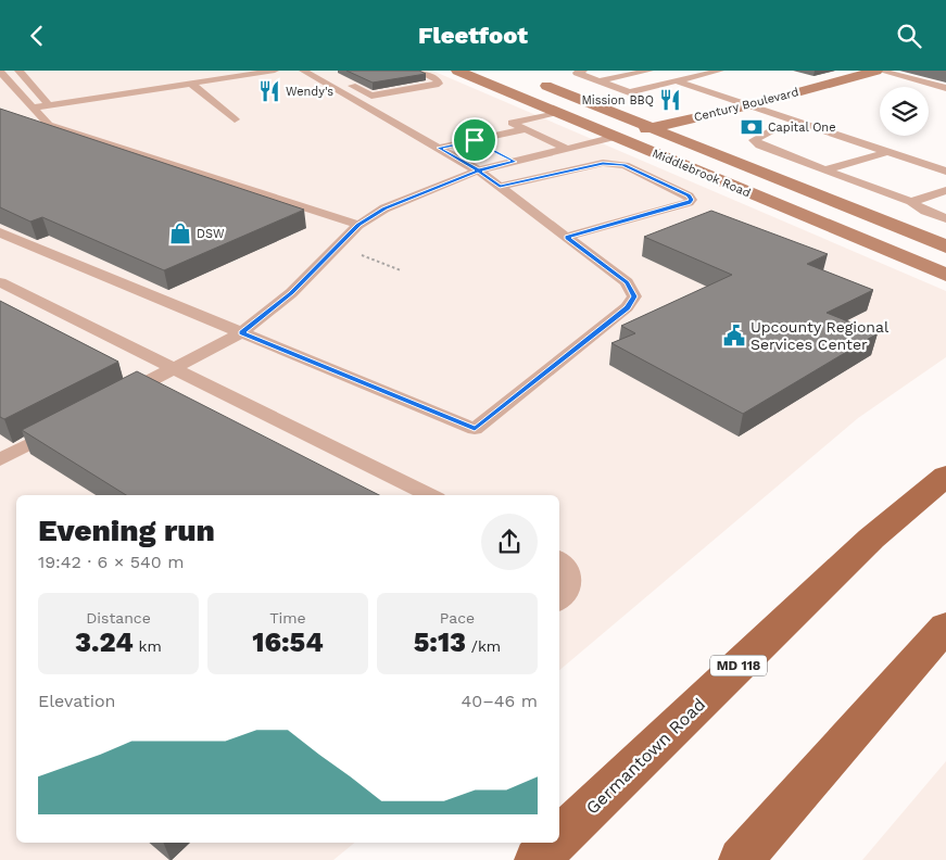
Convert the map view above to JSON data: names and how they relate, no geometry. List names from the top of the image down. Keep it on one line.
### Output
{"streets":{"main road":["Century Boulevard","Middlebrook Road","MD 118","Germantown Road"]},"crossings":[["Century Boulevard","Middlebrook Road"]],"places":{"restaurant":["Wendy's","Mission BBQ"],"bank":["Capital One"],"shop":["DSW"],"public building":["Upcounty Regional Services Center"]},"page":{"header":"Fleetfoot","heading":["Evening run","19:42 · 6 × 540 m"],"stats":[["Distance","3.24 km"],["Time","16:54"],["Pace","5:13 /km"]],"chart":["Elevation","40–46 m"]}}
